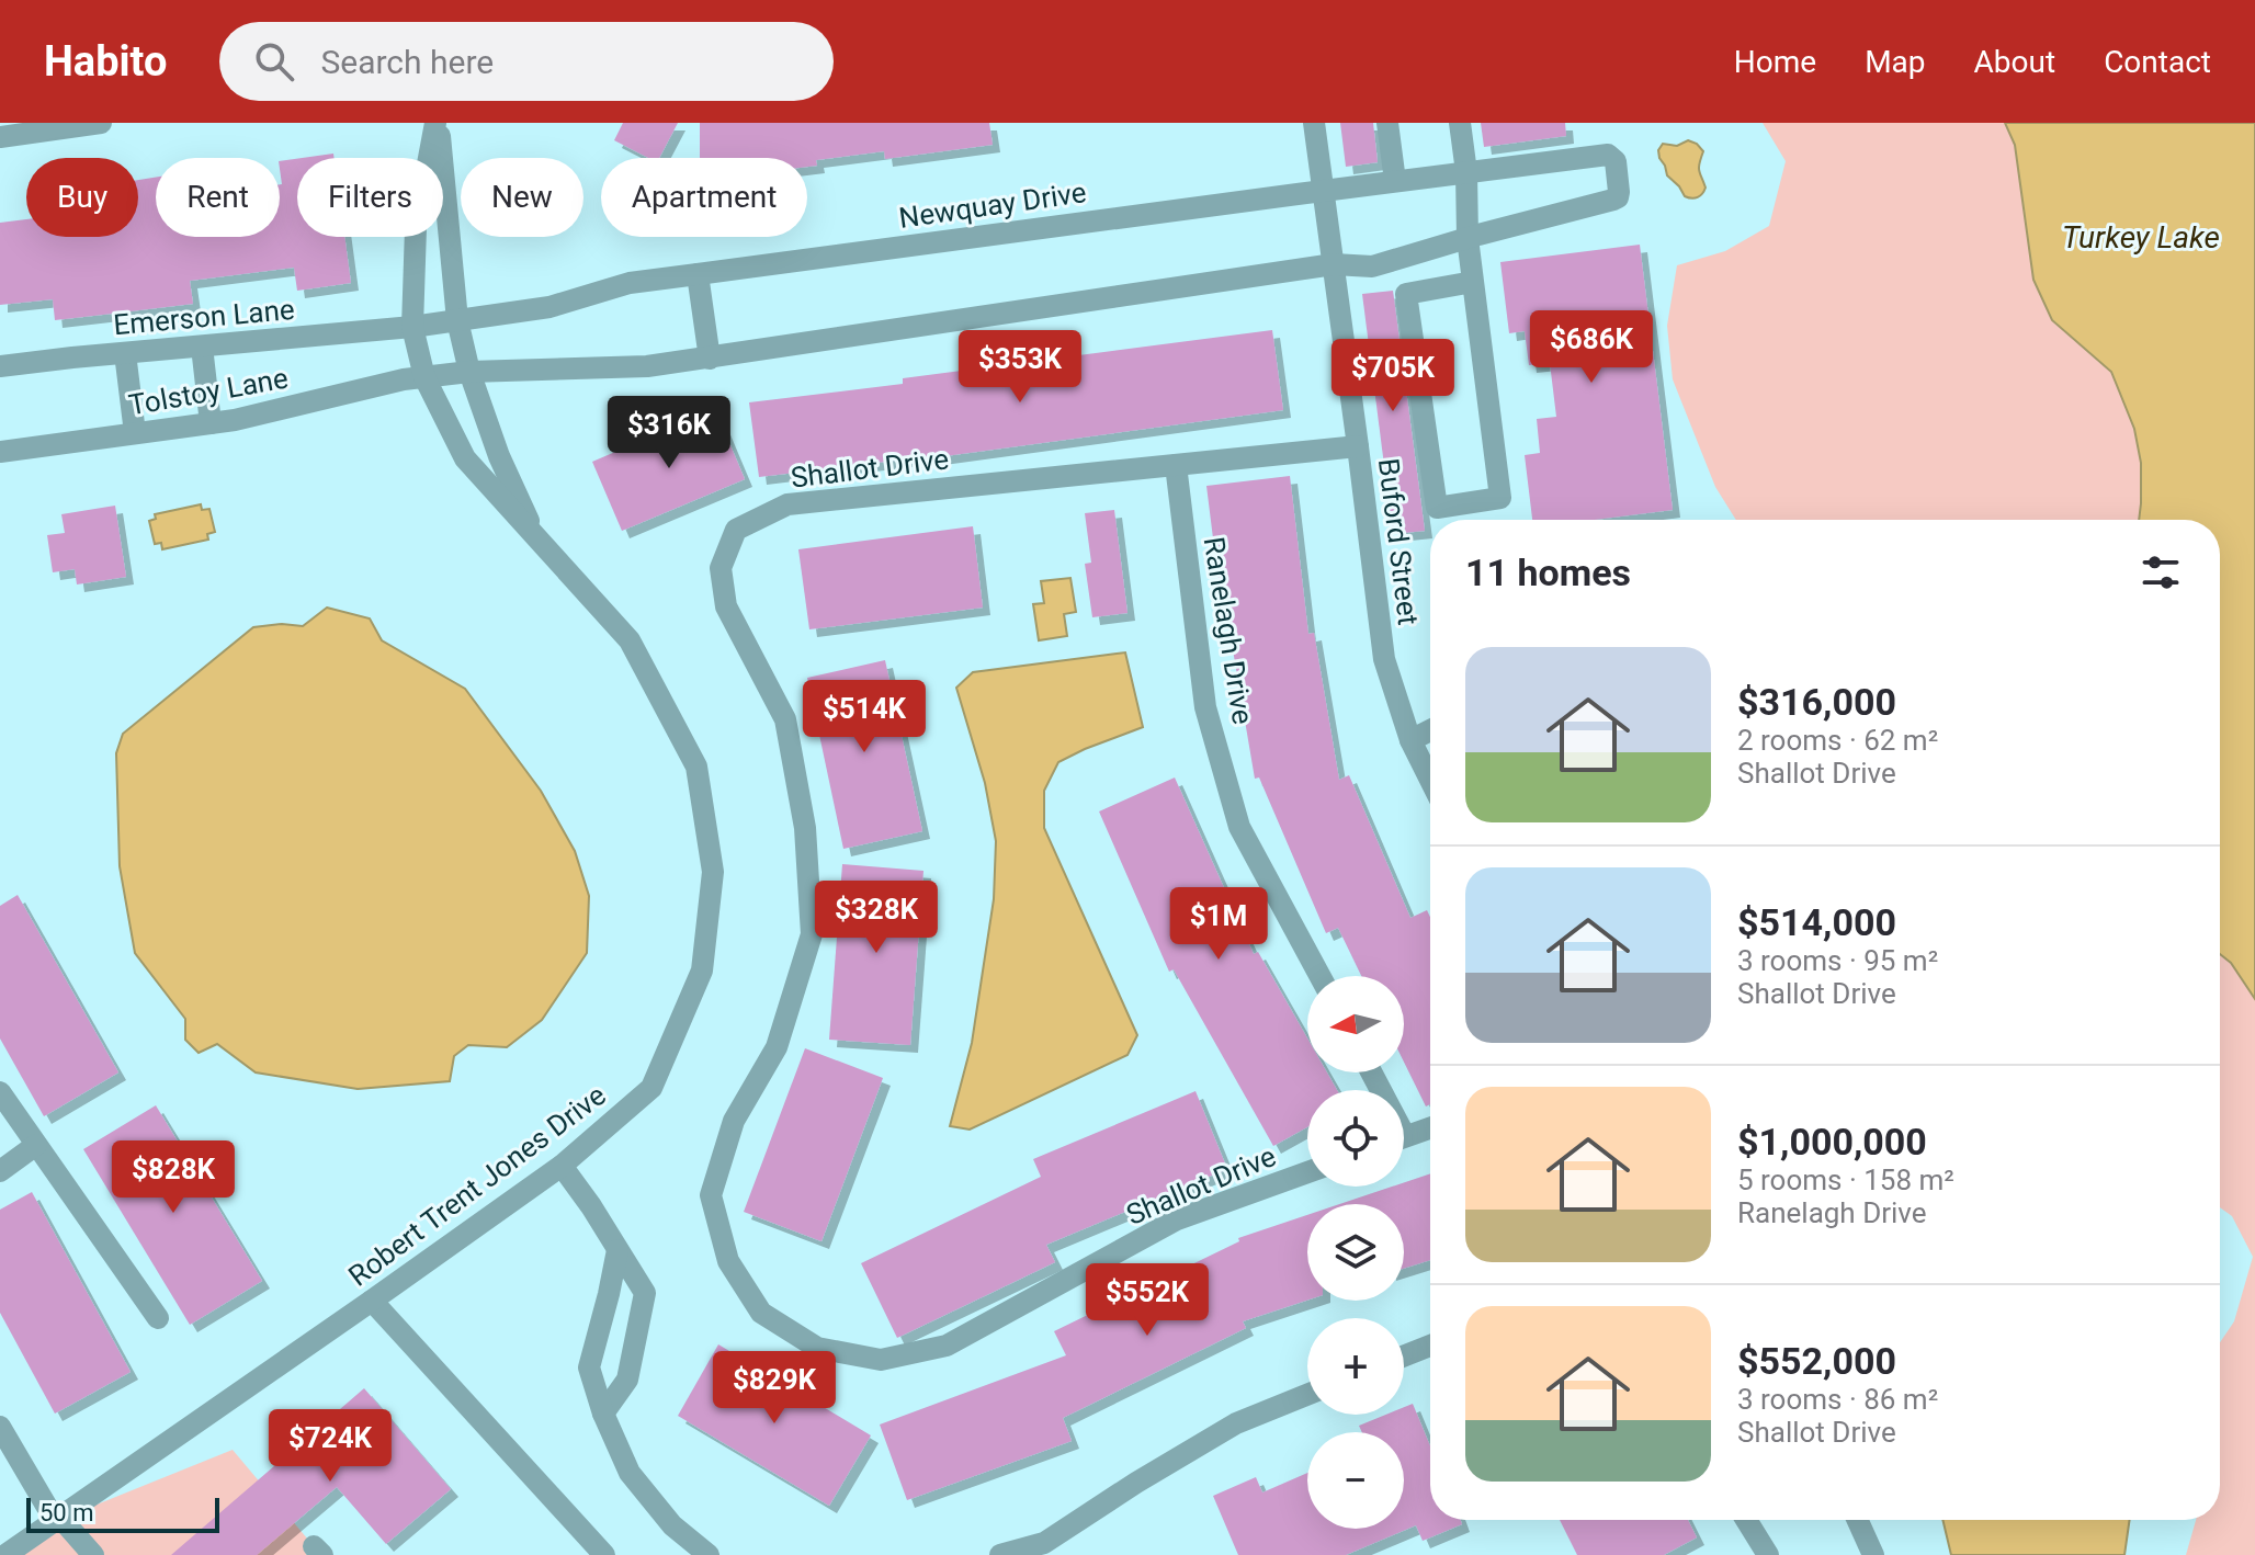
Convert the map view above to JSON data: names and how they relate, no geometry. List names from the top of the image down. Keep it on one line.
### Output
{"streets":{"street":["Newquay Drive","Emerson Lane","Tolstoy Lane","Shallot Drive","Buford Street","Ranelagh Drive","Robert Trent Jones Drive"]},"crossings":[["Newquay Drive","Emerson Lane"],["Newquay Drive","Buford Street"],["Newquay Drive","Robert Trent Jones Drive"],["Emerson Lane","Robert Trent Jones Drive"],["Tolstoy Lane","Robert Trent Jones Drive"],["Shallot Drive","Buford Street"],["Shallot Drive","Ranelagh Drive"]],"water":["Turkey Lake"],"scale_bar":"50 m","north":"left","page":{"header":"Habito","search":"Search here","nav":["Home","Map","About","Contact"],"chip":["Buy","Rent","Filters","New","Apartment"],"price":["$686K","$353K","$705K","$316K","$514K","$328K","$1M","$828K","$552K","$829K","$724K"],"heading":"11 homes","list":[{"name":"$316,000","note":"2 rooms · 62 m² · Shallot Drive"},{"name":"$514,000","note":"3 rooms · 95 m² · Shallot Drive"},{"name":"$1,000,000","note":"5 rooms · 158 m² · Ranelagh Drive"},{"name":"$552,000","note":"3 rooms · 86 m² · Shallot Drive"}],"map_buttons":["+","−"],"scale":"50 m"}}
